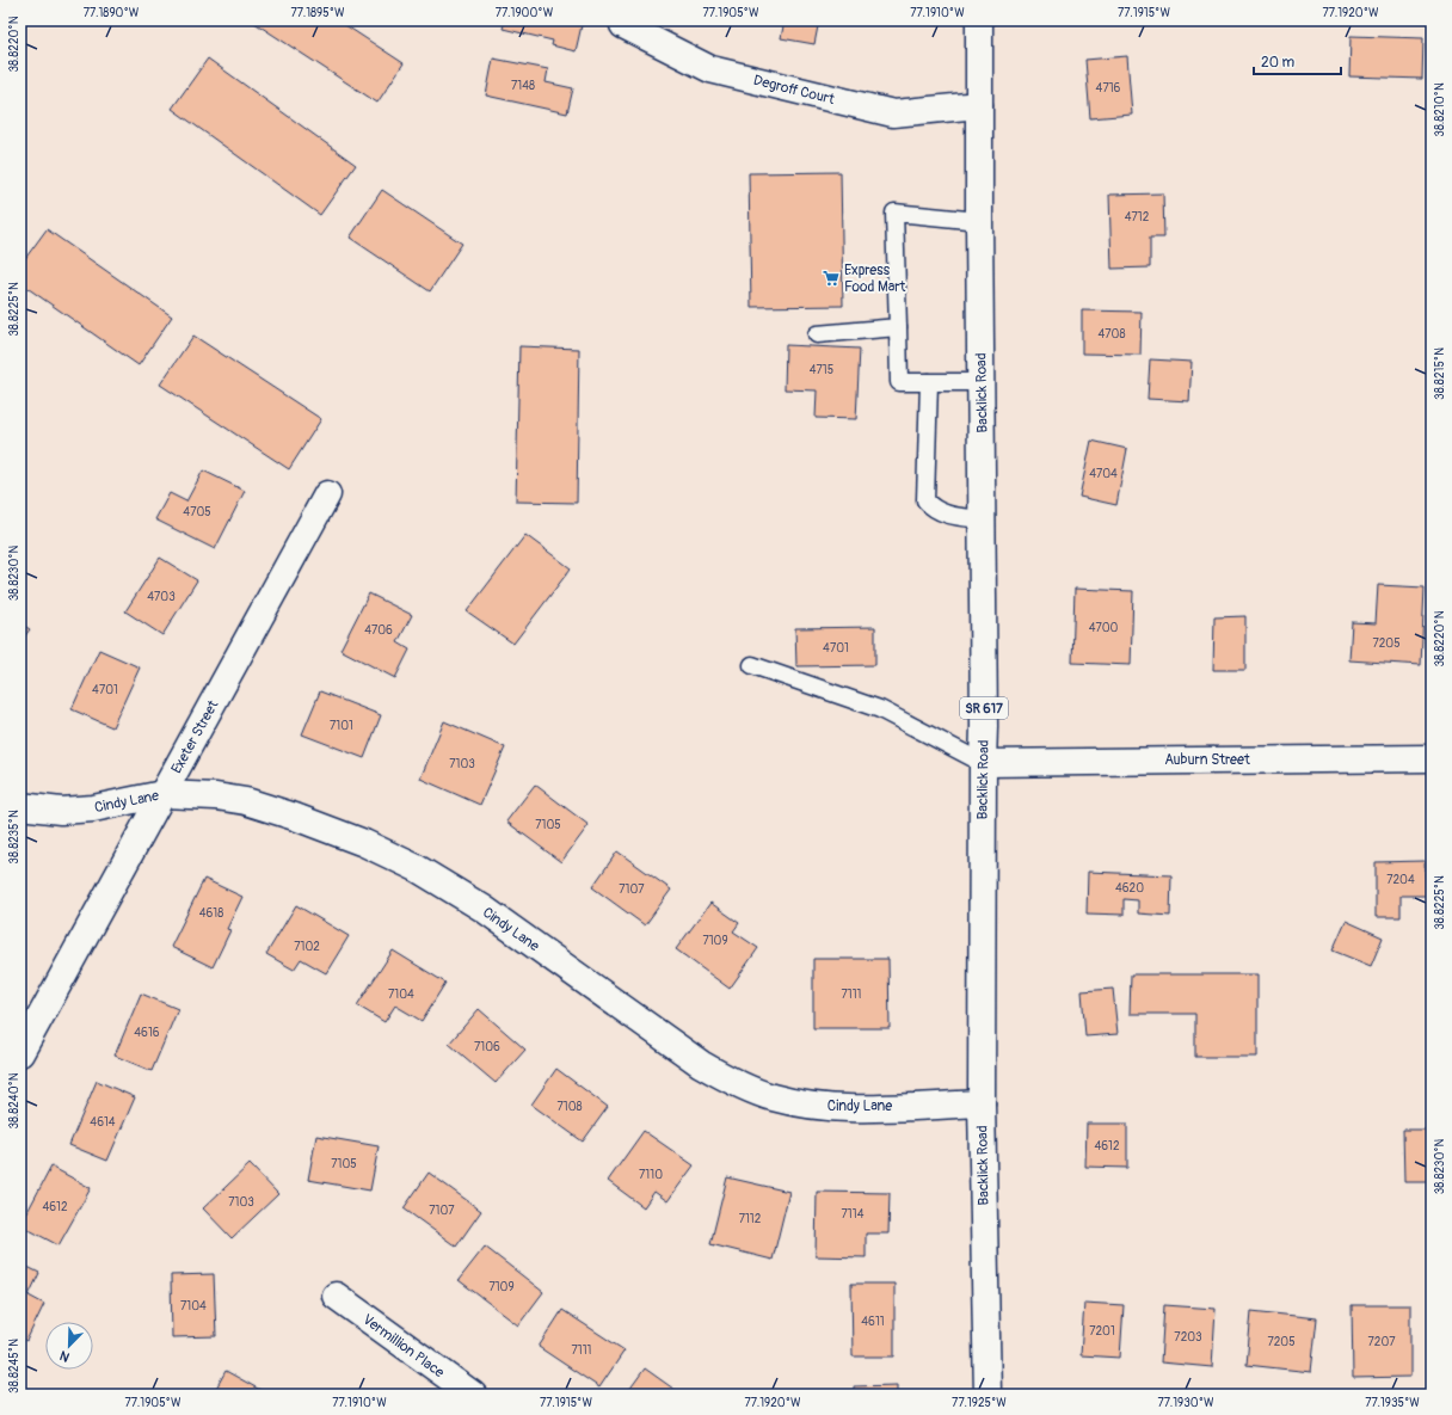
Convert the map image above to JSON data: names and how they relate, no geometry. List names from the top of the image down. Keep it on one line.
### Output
{"streets":{"street":["Degroff Court","Backlick Road","SR 617","Exeter Street","Auburn Street","Cindy Lane","Vermillion Place"]},"crossings":[["Degroff Court","Backlick Road"],["Backlick Road","Auburn Street"],["Backlick Road","Cindy Lane"],["Exeter Street","Cindy Lane"]],"places":{"supermarket":["Express Food Mart"]},"house_numbers":["7148","4716","4712","4708","4715","4704","4705","4703","4700","4706","7205","4701","4701","7101","7103","7105","7204","4620","7107","4618","7109","7102","7104","7111","4616","7106","7108","4614","4612","7105","7110","7103","4612","7107","7114","7112","7109","7104","4611","7201","7203","7205","7207","7111"],"scale_bar":"20 m","north":"bottom left","coordinates":["77.1890°W","77.1895°W","77.1900°W","77.1905°W","77.1910°W","77.1915°W","77.1920°W","38.8220°N","38.8210°N","38.8225°N","38.8215°N","38.8230°N","38.8235°N","38.8240°N","38.8245°N","77.1925°W","77.1930°W","77.1935°W"]}
